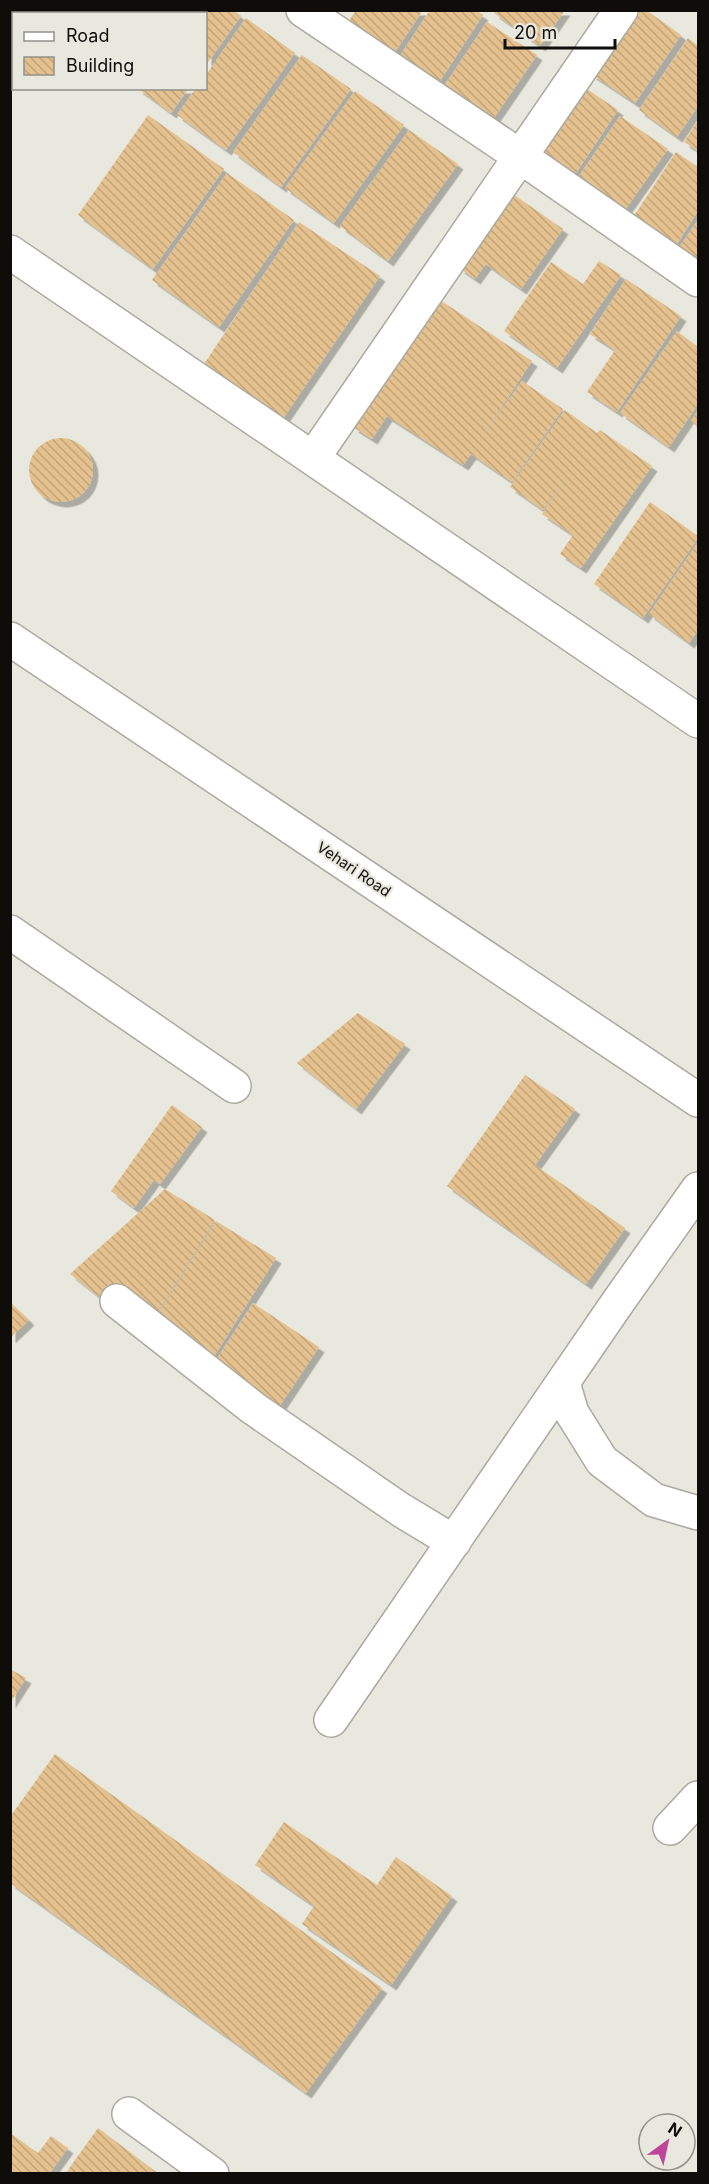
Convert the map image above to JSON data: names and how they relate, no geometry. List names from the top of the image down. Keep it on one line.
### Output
{"streets":{"street":["Vehari Road"]},"legend":["Road","Building"],"scale_bar":"20 m","north":"top right"}
